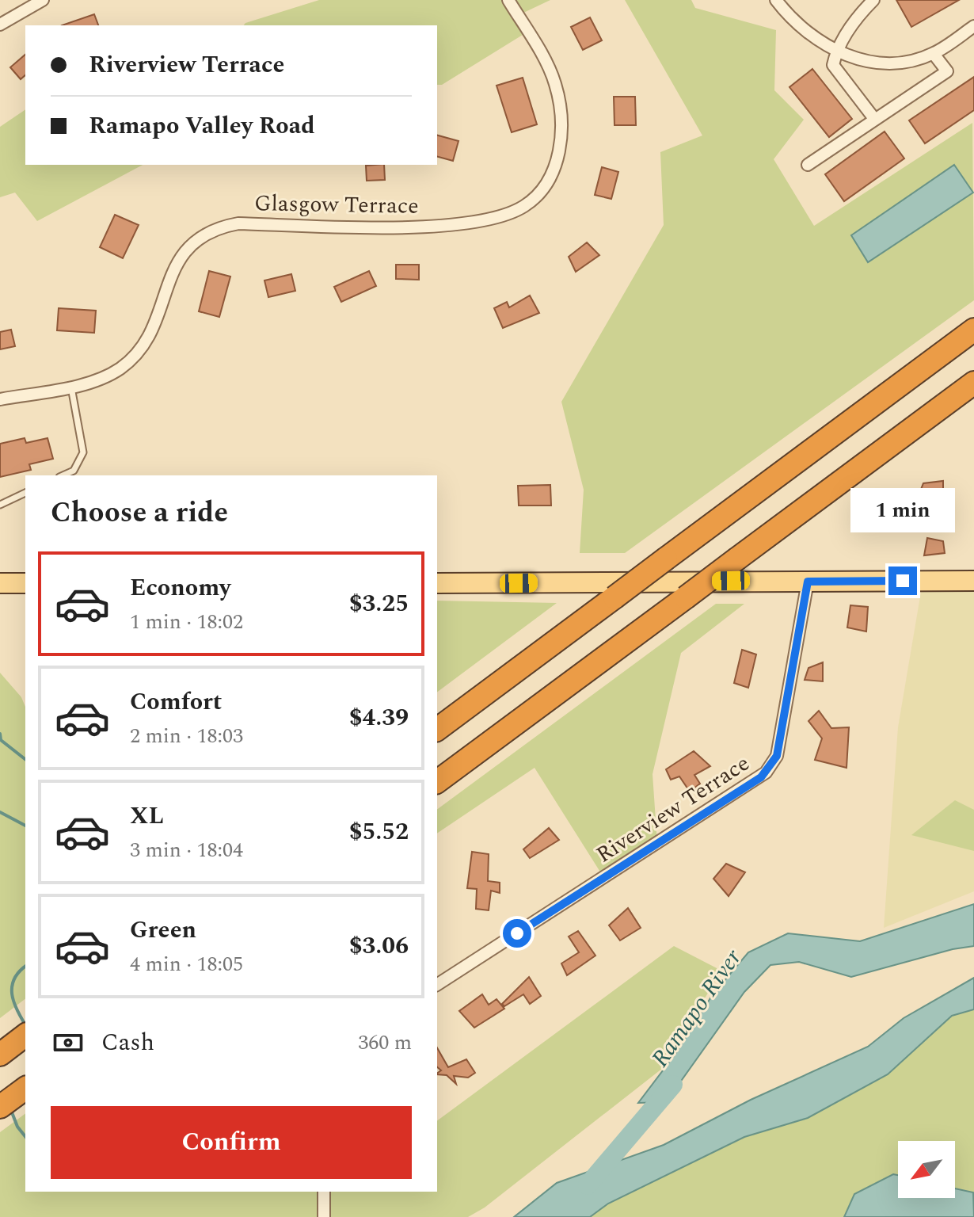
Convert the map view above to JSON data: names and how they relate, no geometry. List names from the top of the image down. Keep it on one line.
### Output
{"streets":{"street":["Glasgow Terrace","Riverview Terrace"]},"water":["Ramapo River"],"north":"bottom left","page":{"banner":["Riverview Terrace","Ramapo Valley Road"],"heading":"Choose a ride","bubble":"1 min","list":[{"name":"Economy","note":"1 min · 18:02","value":"$3.25"},{"name":"Comfort","note":"2 min · 18:03","value":"$4.39"},{"name":"XL","note":"3 min · 18:04","value":"$5.52"},{"name":"Green","note":"4 min · 18:05","value":"$3.06"}],"pay":["Cash","360 m"],"buttons":"Confirm"}}
